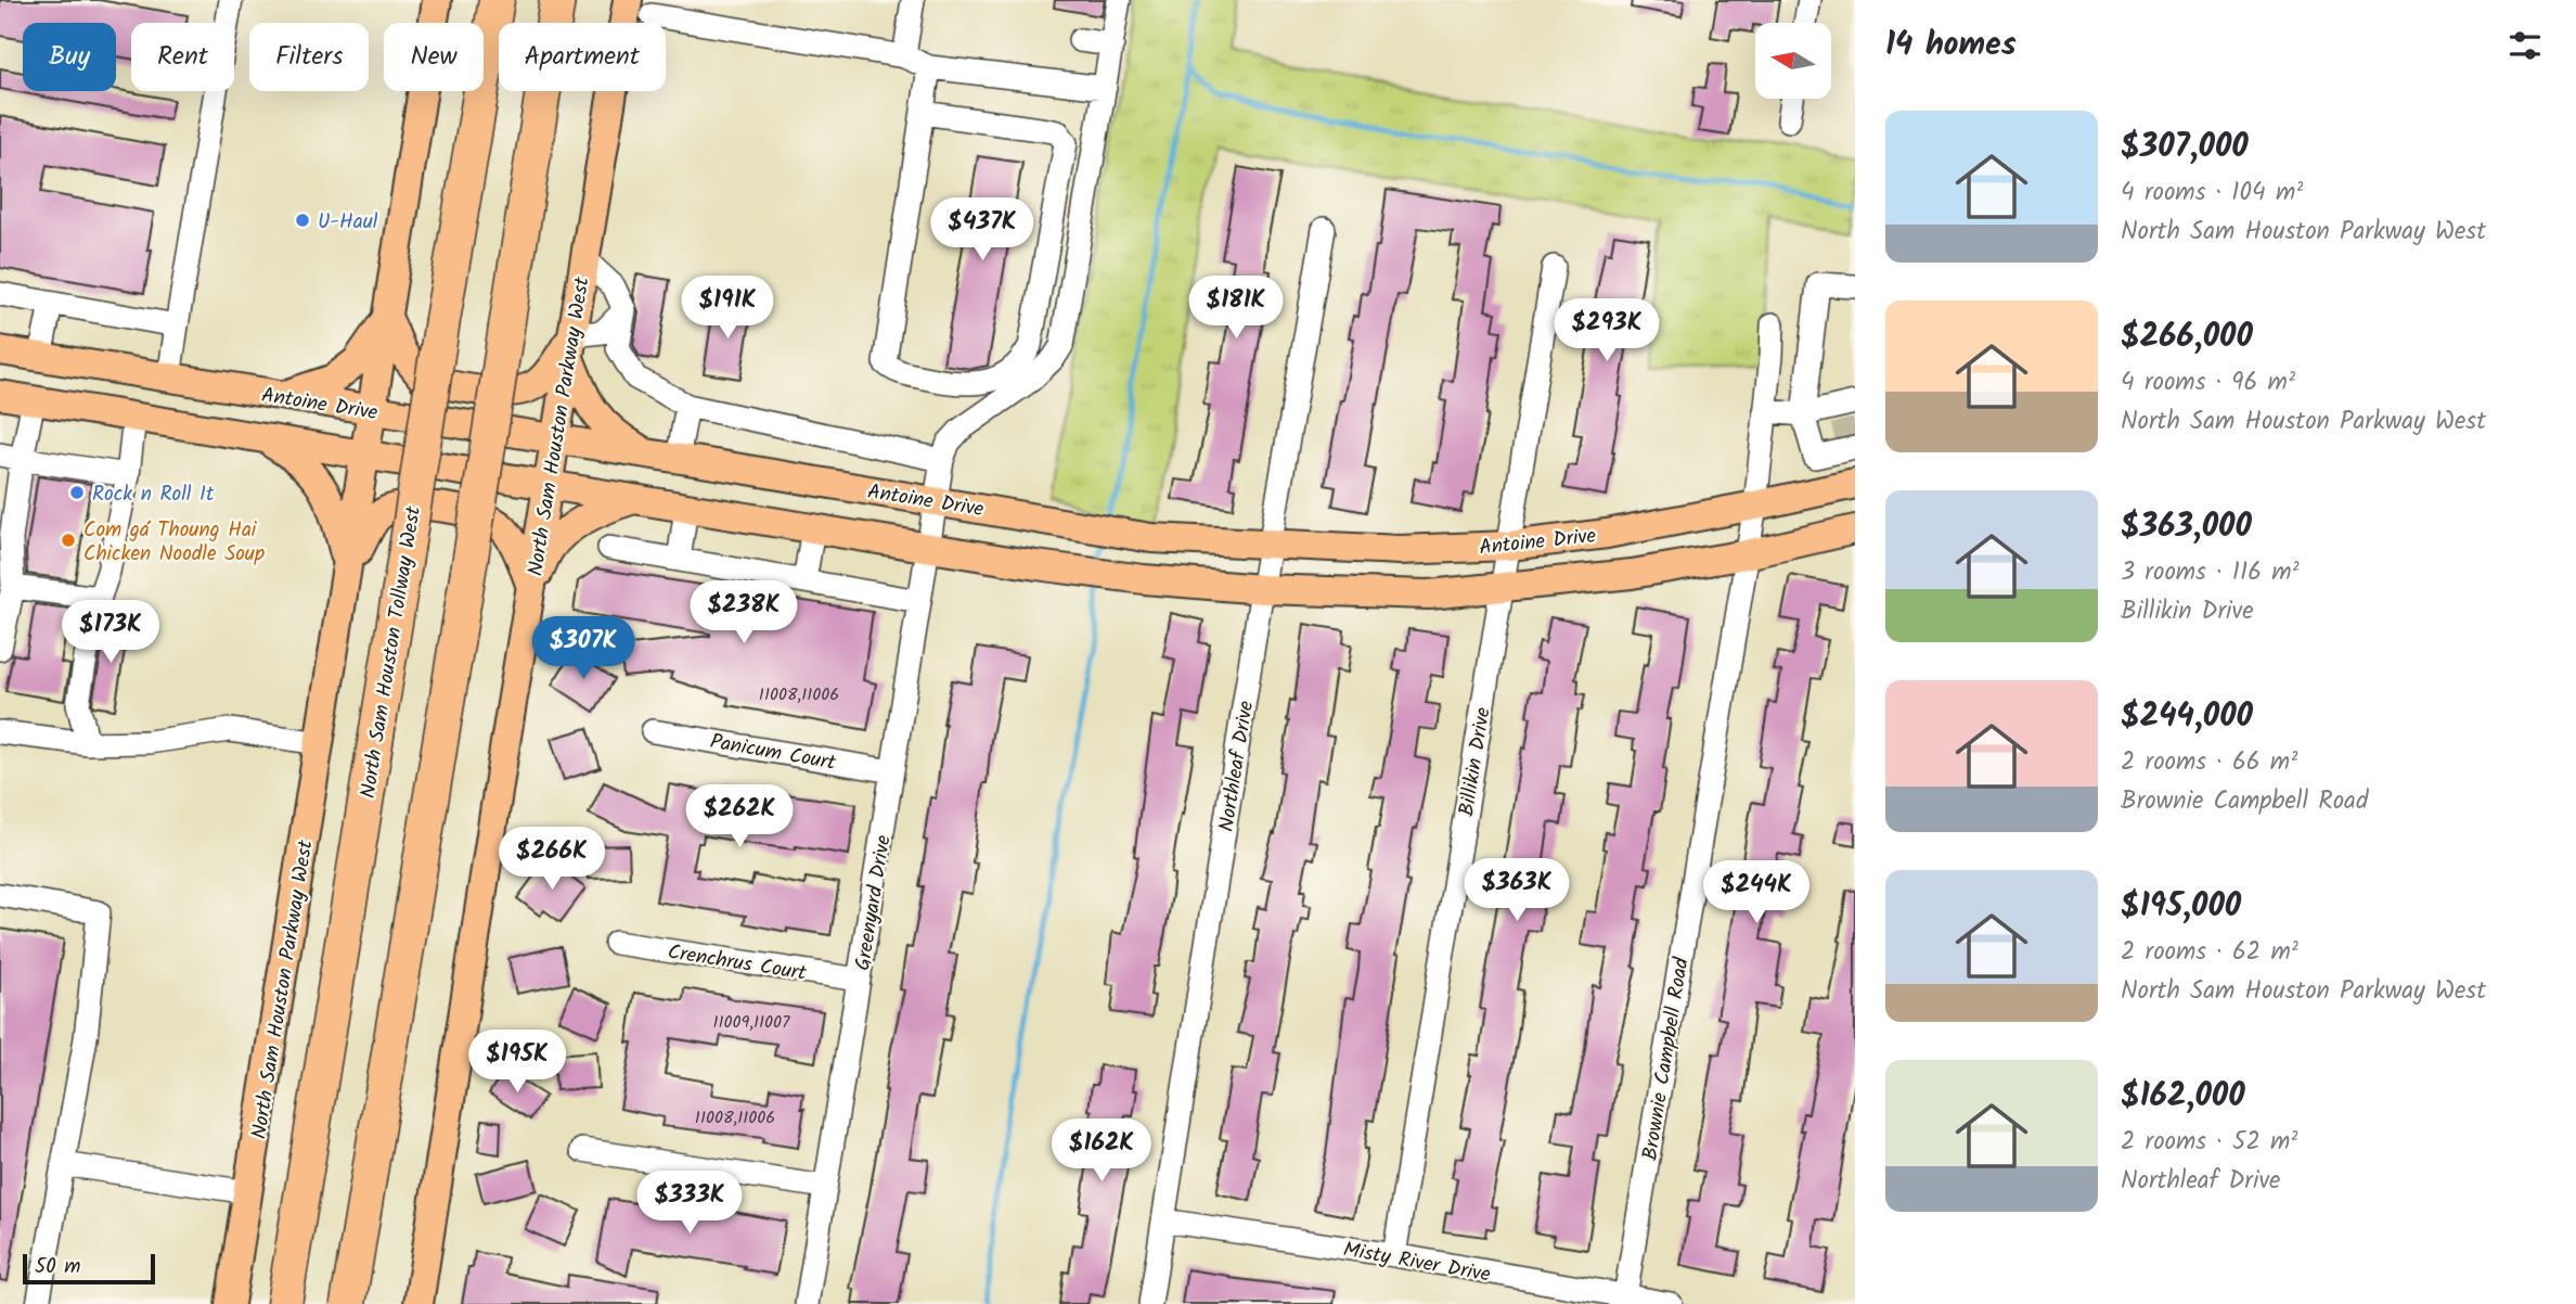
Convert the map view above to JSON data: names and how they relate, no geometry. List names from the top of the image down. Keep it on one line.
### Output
{"streets":{"highway":["North Sam Houston Tollway West"],"main road":["Antoine Drive","North Sam Houston Parkway West"],"street":["Panicum Court","Billikin Drive","Northleaf Drive","Greenyard Drive","Crenchrus Court","Brownie Campbell Road","Misty River Drive"]},"crossings":[["Antoine Drive","North Sam Houston Parkway West"],["Antoine Drive","Billikin Drive"],["Antoine Drive","Northleaf Drive"],["Antoine Drive","Greenyard Drive"],["Antoine Drive","Brownie Campbell Road"],["Panicum Court","Greenyard Drive"],["Billikin Drive","Misty River Drive"],["Northleaf Drive","Misty River Drive"],["Greenyard Drive","Crenchrus Court"],["Brownie Campbell Road","Misty River Drive"]],"places":["U-Haul","Rock n Roll It","Com gá Thoung Hai Chicken Noodle Soup"],"house_numbers":["11008,11006","11009,11007","11008,11006"],"scale_bar":"50 m","north":"left","page":{"heading":"14 homes","chip":["Buy","Rent","Filters","New","Apartment"],"list":[{"name":"$307,000","note":"4 rooms · 104 m² · North Sam Houston Parkway West"},{"name":"$266,000","note":"4 rooms · 96 m² · North Sam Houston Parkway West"},{"name":"$363,000","note":"3 rooms · 116 m² · Billikin Drive"},{"name":"$244,000","note":"2 rooms · 66 m² · Brownie Campbell Road"},{"name":"$195,000","note":"2 rooms · 62 m² · North Sam Houston Parkway West"},{"name":"$162,000","note":"2 rooms · 52 m² · Northleaf Drive"}],"price":["$437K","$191K","$181K","$293K","$238K","$173K","$307K","$262K","$266K","$363K","$244K","$195K","$162K","$333K"],"scale":"50 m"}}
